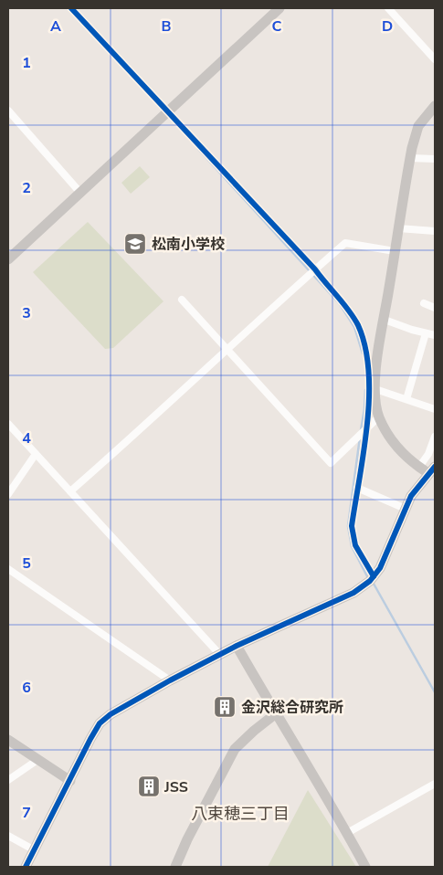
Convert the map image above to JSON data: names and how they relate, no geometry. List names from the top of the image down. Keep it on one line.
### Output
{"districts":["八束穂三丁目"],"places":{"school or university":["松南小学校"],"building":["金沢総合研究所","JSS"]},"grid":{"columns":["A","B","C","D"],"rows":["1","2","3","4","5","6","7"]}}
